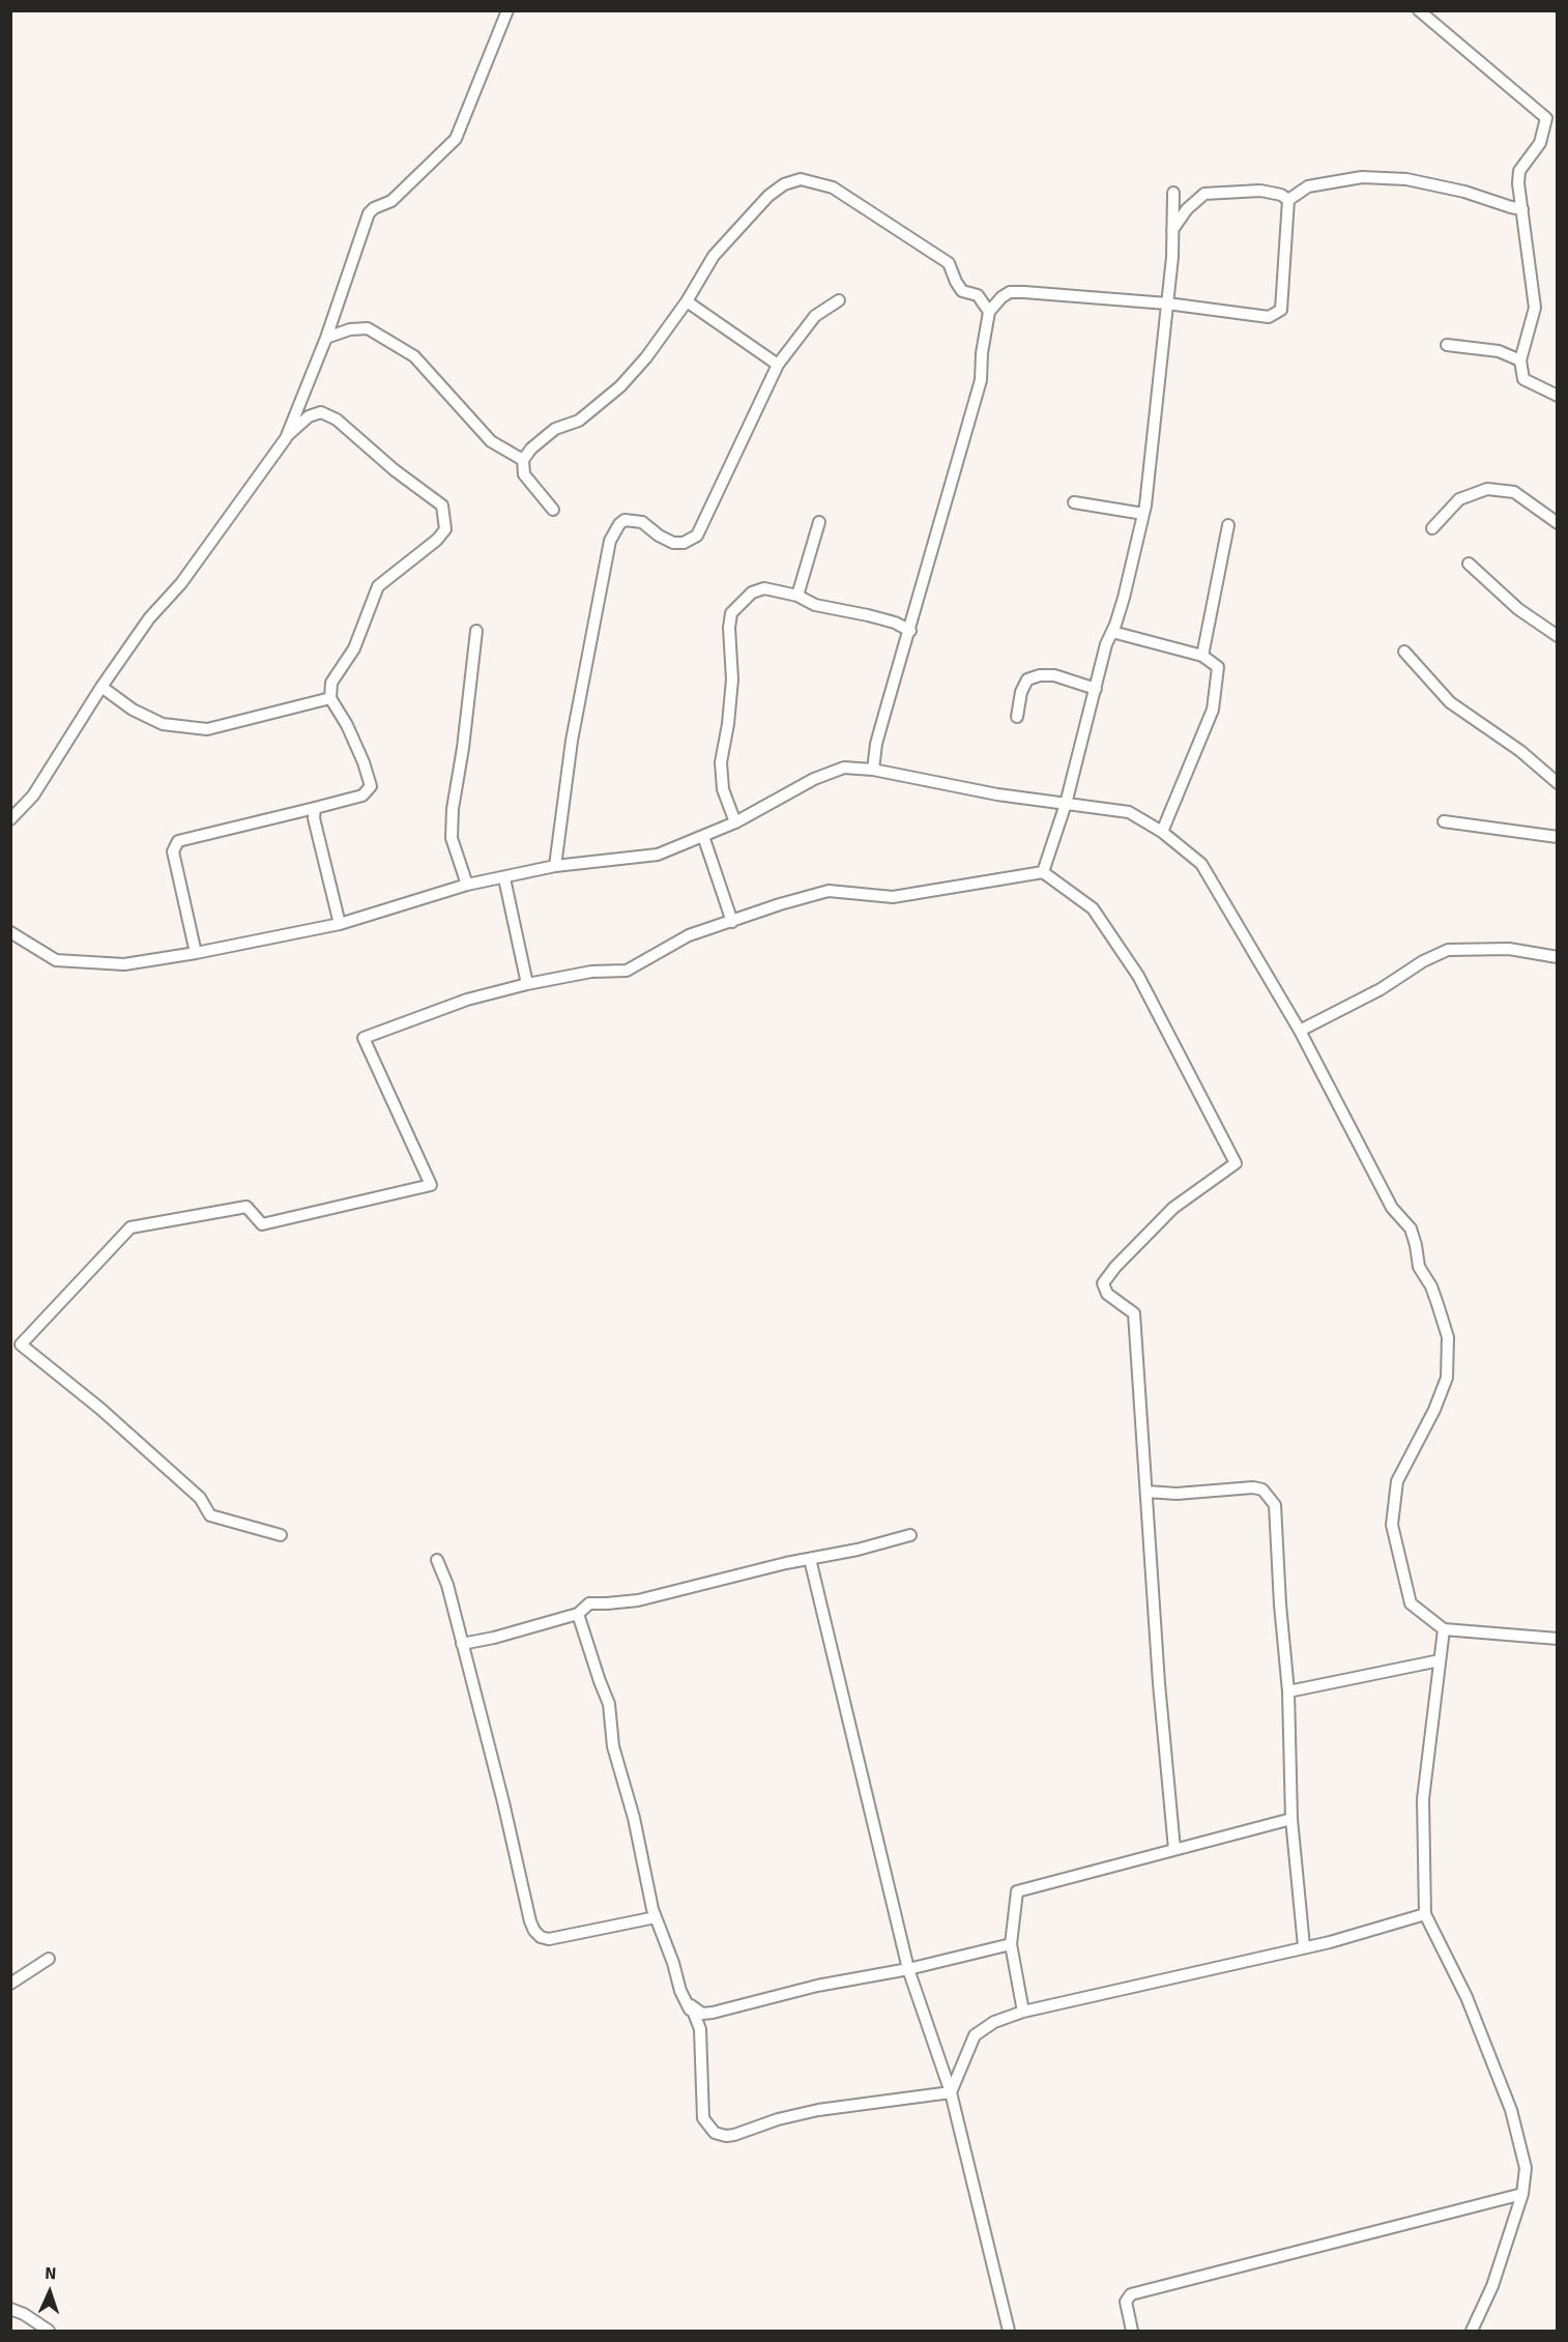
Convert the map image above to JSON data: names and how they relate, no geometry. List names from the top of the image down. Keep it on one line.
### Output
{"north":"top"}
